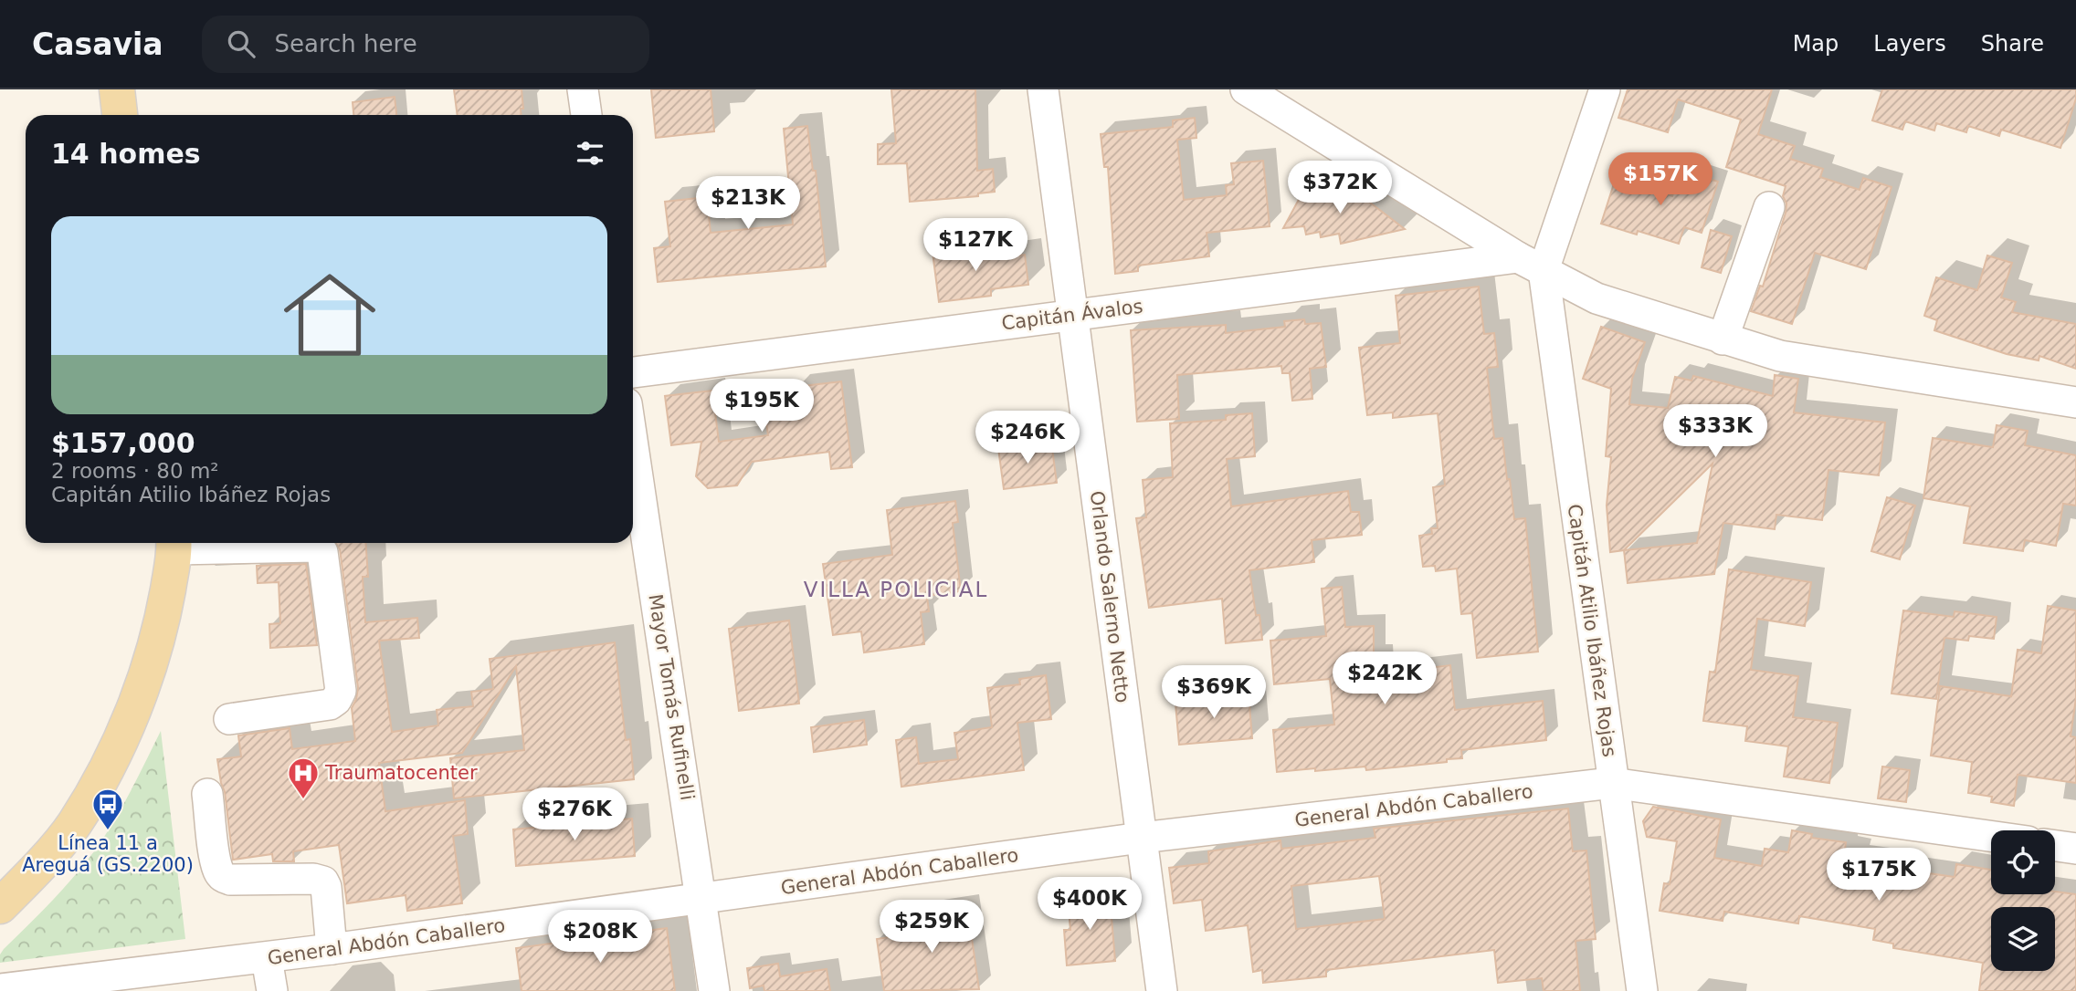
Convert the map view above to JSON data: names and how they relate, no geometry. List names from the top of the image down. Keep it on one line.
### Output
{"streets":{"street":["Capitán Ávalos","Orlando Salerno Netto","Capitán Atilio Ibáñez Rojas","Mayor Tomás Rufinelli","General Abdón Caballero"]},"crossings":[["Capitán Ávalos","Orlando Salerno Netto"],["Capitán Ávalos","Capitán Atilio Ibáñez Rojas"],["Orlando Salerno Netto","General Abdón Caballero"],["Capitán Atilio Ibáñez Rojas","General Abdón Caballero"],["Mayor Tomás Rufinelli","General Abdón Caballero"]],"districts":["VILLA POLICIAL"],"places":{"hospital":["Traumatocenter"],"bus stop":["Línea 11 a Areguá (GS.2200)"]},"page":{"header":"Casavia","search":"Search here","nav":["Map","Layers","Share"],"heading":"14 homes","price":["$157K","$372K","$213K","$127K","$195K","$333K","$246K","$242K","$369K","$276K","$175K","$400K","$259K","$208K"],"list":[{"name":"$157,000","note":"2 rooms · 80 m² · Capitán Atilio Ibáñez Rojas"}]}}
